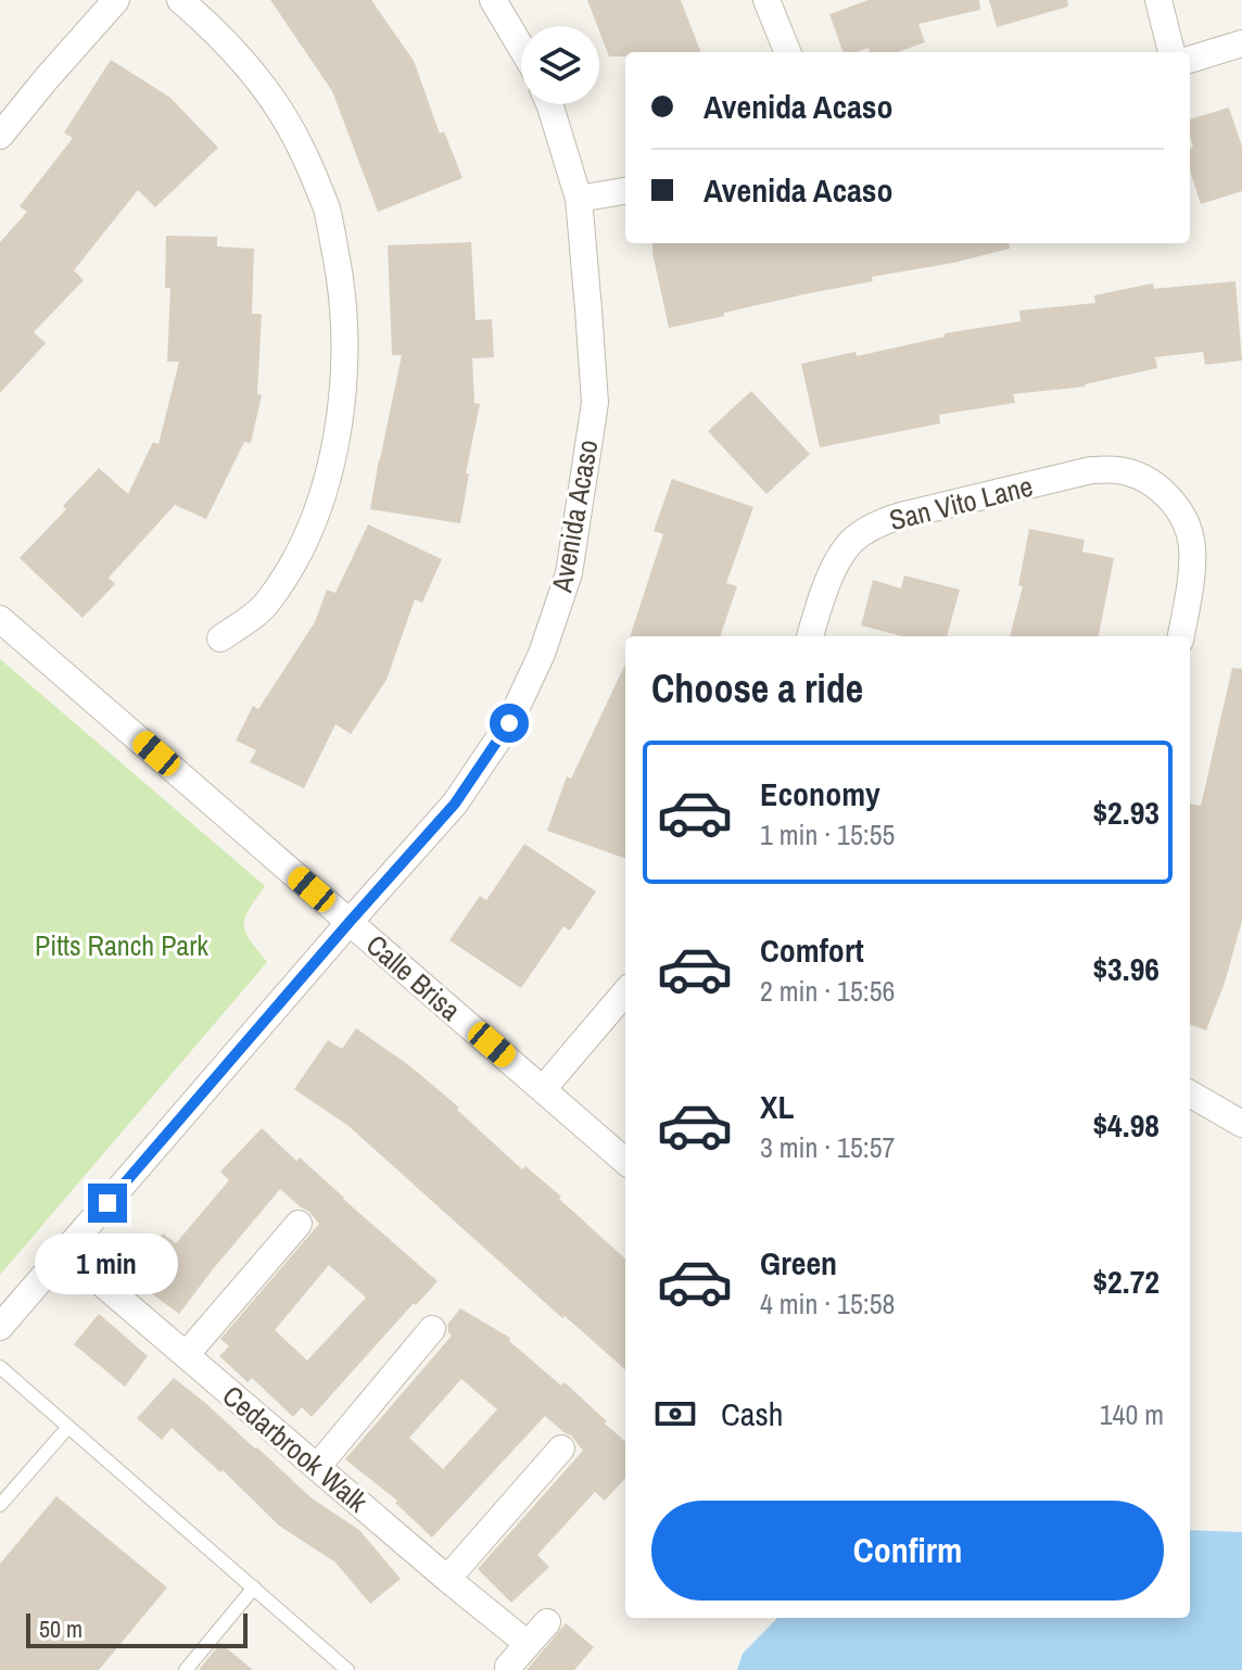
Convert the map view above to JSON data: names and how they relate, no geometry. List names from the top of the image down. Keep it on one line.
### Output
{"streets":{"street":["San Vito Lane","Avenida Acaso","Calle Brisa","Cedarbrook Walk"]},"crossings":[["Avenida Acaso","Calle Brisa"],["Avenida Acaso","Cedarbrook Walk"]],"parks":["Pitts Ranch Park"],"scale_bar":"50 m","page":{"banner":["Avenida Acaso","Avenida Acaso"],"heading":"Choose a ride","list":[{"name":"Economy","note":"1 min · 15:55","value":"$2.93"},{"name":"Comfort","note":"2 min · 15:56","value":"$3.96"},{"name":"XL","note":"3 min · 15:57","value":"$4.98"},{"name":"Green","note":"4 min · 15:58","value":"$2.72"}],"bubble":"1 min","pay":["Cash","140 m"],"buttons":"Confirm","scale":"50 m"}}
